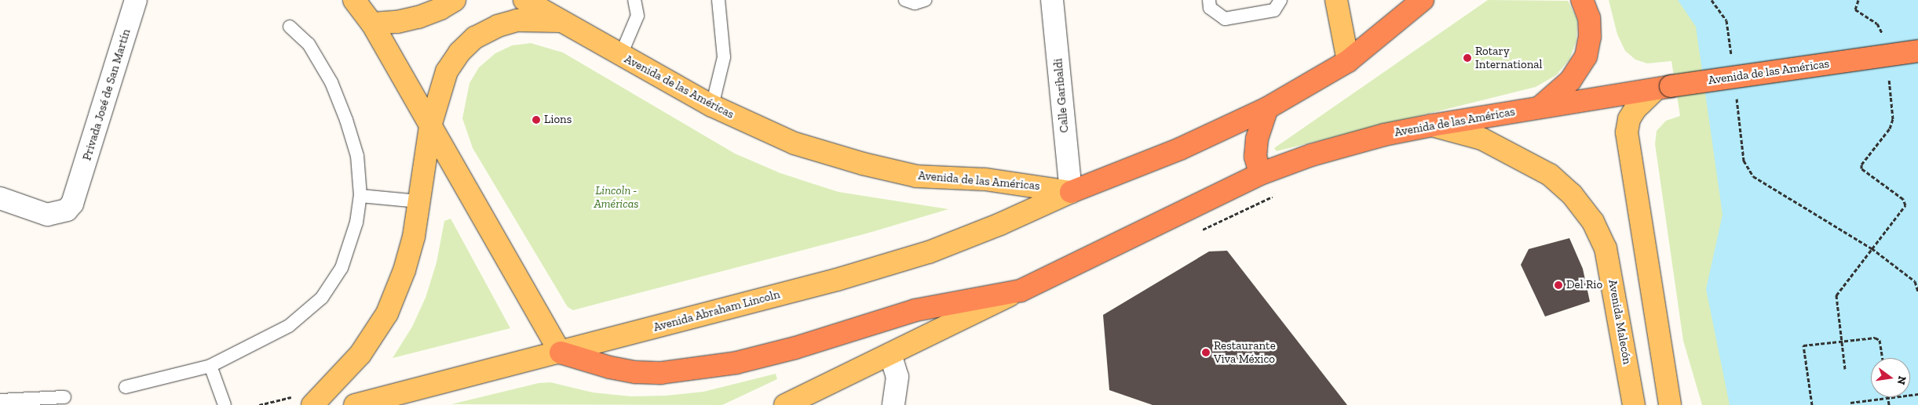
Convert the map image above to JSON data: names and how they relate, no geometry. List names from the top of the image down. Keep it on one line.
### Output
{"streets":{"highway":["Avenida de las Américas"],"main road":["Avenida Abraham Lincoln","Avenida Malecón"],"street":["Privada José de San Martín","Calle Garibaldi"]},"crossings":[["Avenida de las Américas","Calle Garibaldi"],["Avenida de las Américas","Avenida Abraham Lincoln"],["Avenida de las Américas","Avenida Malecón"],["Calle Garibaldi","Avenida Abraham Lincoln"]],"parks":["Lincoln - Américas"],"places":["Rotary International","Lions","Del Rio","Restaurante Viva México"],"north":"right"}
